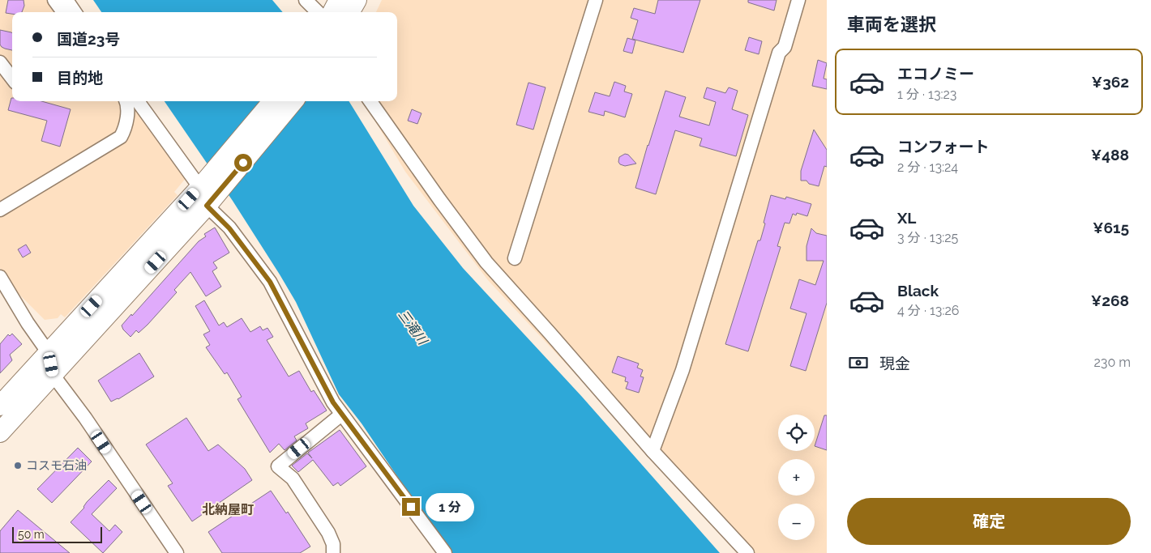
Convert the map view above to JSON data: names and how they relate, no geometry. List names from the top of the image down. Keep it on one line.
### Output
{"districts":["北納屋町"],"water":["三滝川"],"places":["コスモ石油"],"scale_bar":"50 m","page":{"heading":"車両を選択","banner":["国道23号","目的地"],"list":[{"name":"エコノミー","note":"1 分 · 13:23","value":"¥362"},{"name":"コンフォート","note":"2 分 · 13:24","value":"¥488"},{"name":"XL","note":"3 分 · 13:25","value":"¥615"},{"name":"Black","note":"4 分 · 13:26","value":"¥268"}],"pay":["現金","230 m"],"map_buttons":["+","−"],"buttons":"確定","bubble":"1 分","scale":"50 m"}}
